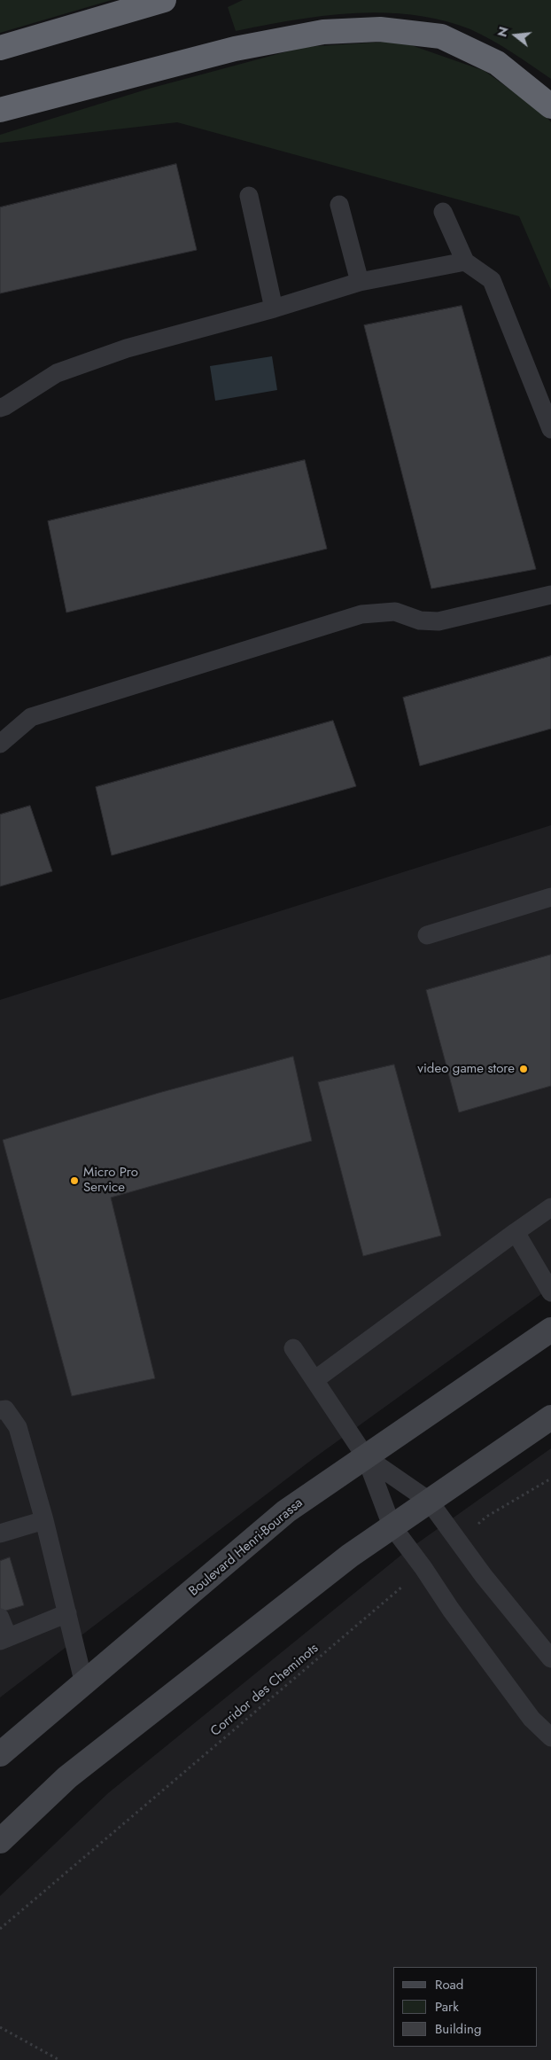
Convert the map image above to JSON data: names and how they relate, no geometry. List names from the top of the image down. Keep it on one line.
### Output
{"streets":{"main road":["Boulevard Henri-Bourassa"],"path":["Corridor des Cheminots"]},"places":["video game store","Micro Pro Service"],"legend":["Road","Park","Building"],"north":"left"}
